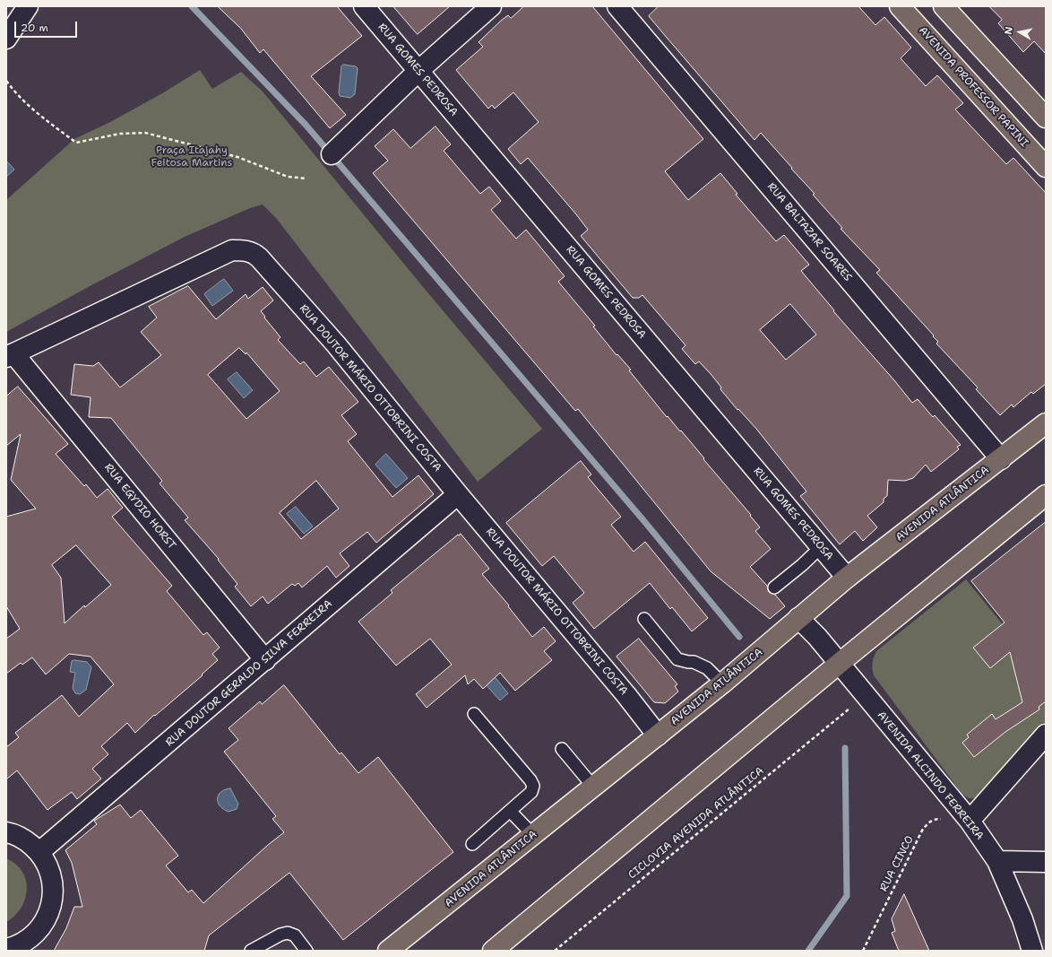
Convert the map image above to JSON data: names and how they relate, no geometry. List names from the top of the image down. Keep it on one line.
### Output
{"streets":{"main road":["AVENIDA PROFESSOR PAPINI","AVENIDA ATLÂNTICA"],"street":["RUA GOMES PEDROSA","RUA BALTAZAR SOARES","RUA DOUTOR MÁRIO OTTOBRINI COSTA","RUA EGYDIO HORST","RUA DOUTOR GERALDO SILVA FERREIRA","AVENIDA ALCINDO FERREIRA"],"path":["CICLOVIA AVENIDA ATLÂNTICA","RUA CINCO"]},"crossings":[["RUA GOMES PEDROSA","AVENIDA ATLÂNTICA"],["RUA BALTAZAR SOARES","AVENIDA ATLÂNTICA"],["RUA DOUTOR MÁRIO OTTOBRINI COSTA","AVENIDA ATLÂNTICA"],["RUA DOUTOR MÁRIO OTTOBRINI COSTA","RUA EGYDIO HORST"],["RUA DOUTOR MÁRIO OTTOBRINI COSTA","RUA DOUTOR GERALDO SILVA FERREIRA"],["AVENIDA ATLÂNTICA","AVENIDA ALCINDO FERREIRA"],["RUA EGYDIO HORST","RUA DOUTOR GERALDO SILVA FERREIRA"],["AVENIDA ALCINDO FERREIRA","RUA CINCO"]],"parks":["Praça Itajahy Feitosa Martins"],"scale_bar":"20 m","north":"left"}
